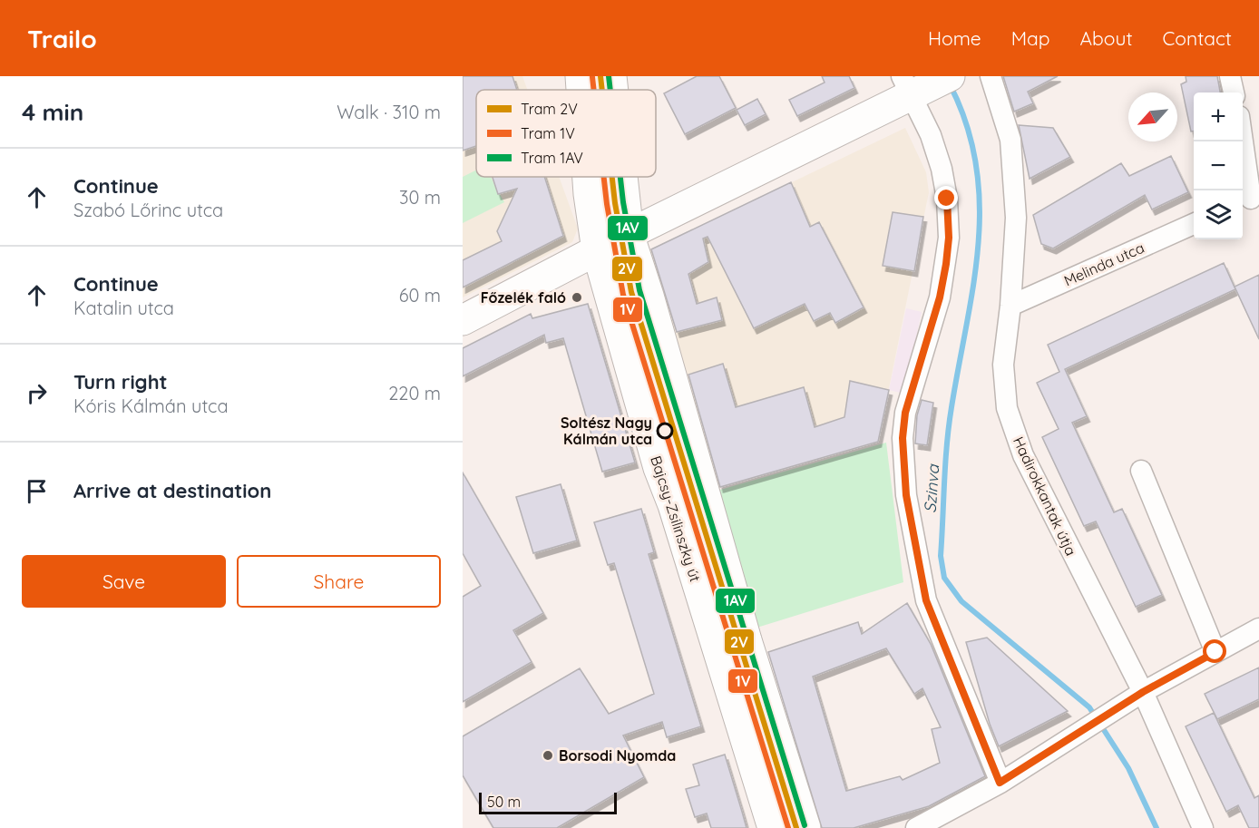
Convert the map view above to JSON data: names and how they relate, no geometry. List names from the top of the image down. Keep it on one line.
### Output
{"streets":{"street":["Melinda utca","Hadirokkantak útja","Bajcsy-Zsilinszky út"]},"crossings":[["Melinda utca","Hadirokkantak útja"]],"water":["Szinva"],"places":["Főzelék faló","Soltész Nagy Kálmán utca","Borsodi Nyomda"],"lines":["tram line 2V","tram line 1AV","tram line 1V"],"legend":["Tram 2V","Tram 1V","Tram 1AV"],"scale_bar":"50 m","north":"bottom left","page":{"header":"Trailo","nav":["Home","Map","About","Contact"],"heading":["4 min","Walk · 310 m"],"map_buttons":["+","−"],"list":[["Continue","Szabó Lőrinc utca","30 m"],["Continue","Katalin utca","60 m"],["Turn right","Kóris Kálmán utca","220 m"],"Arrive at destination"],"buttons":["Save","Share"],"scale":"50 m"}}
